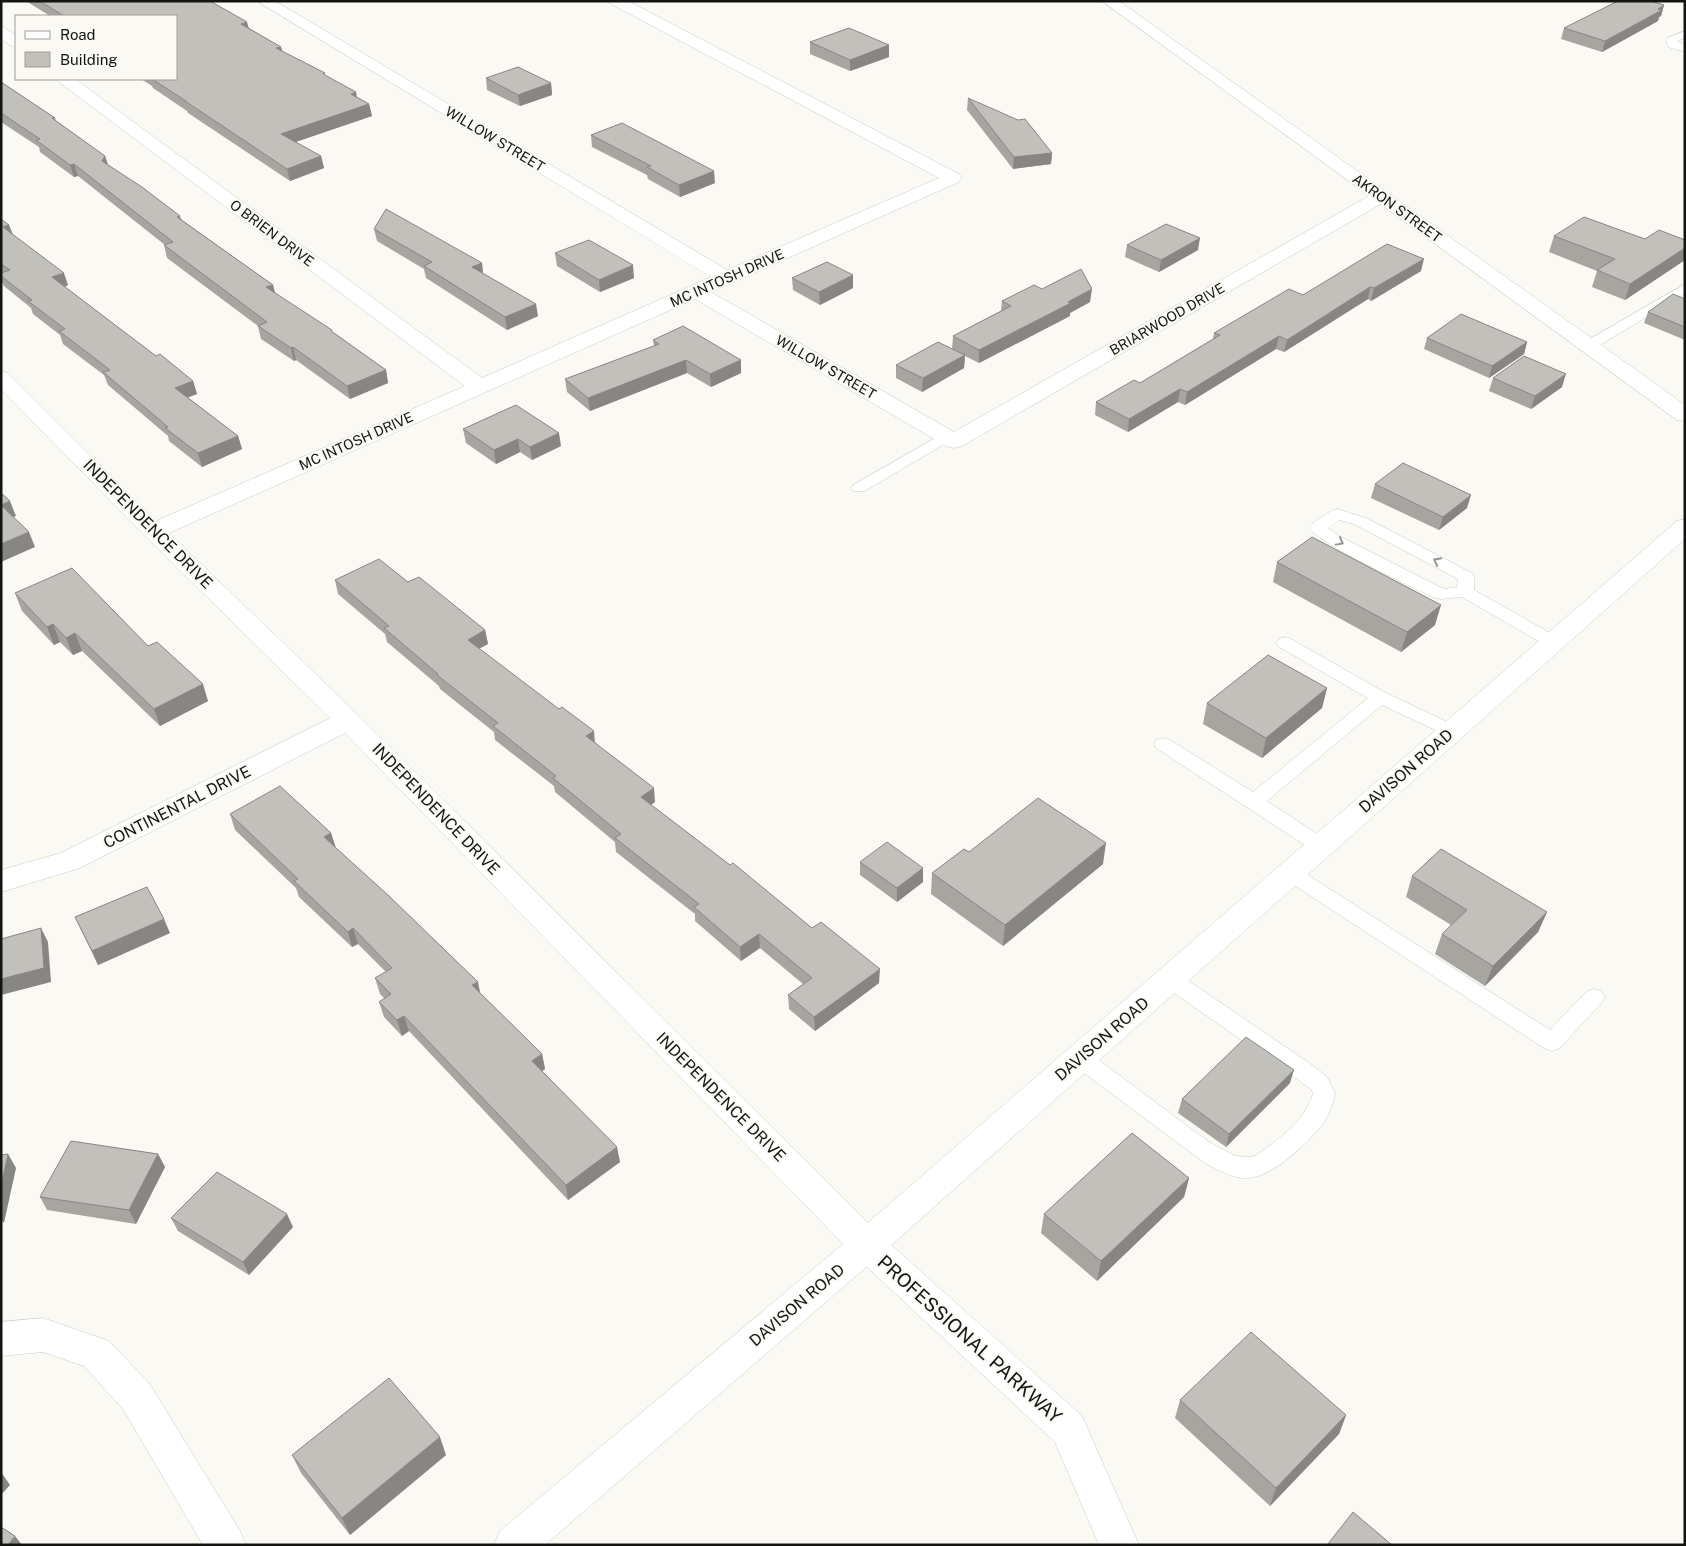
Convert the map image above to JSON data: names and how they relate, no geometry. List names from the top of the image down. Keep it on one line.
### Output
{"streets":{"street":["WILLOW STREET","AKRON STREET","O BRIEN DRIVE","MC INTOSH DRIVE","BRIARWOOD DRIVE","INDEPENDENCE DRIVE","DAVISON ROAD","CONTINENTAL DRIVE","PROFESSIONAL PARKWAY"]},"crossings":[["WILLOW STREET","MC INTOSH DRIVE"],["WILLOW STREET","BRIARWOOD DRIVE"],["AKRON STREET","BRIARWOOD DRIVE"],["O BRIEN DRIVE","MC INTOSH DRIVE"],["MC INTOSH DRIVE","INDEPENDENCE DRIVE"],["INDEPENDENCE DRIVE","DAVISON ROAD"],["INDEPENDENCE DRIVE","CONTINENTAL DRIVE"],["INDEPENDENCE DRIVE","PROFESSIONAL PARKWAY"],["DAVISON ROAD","PROFESSIONAL PARKWAY"]],"legend":["Road","Building"]}
